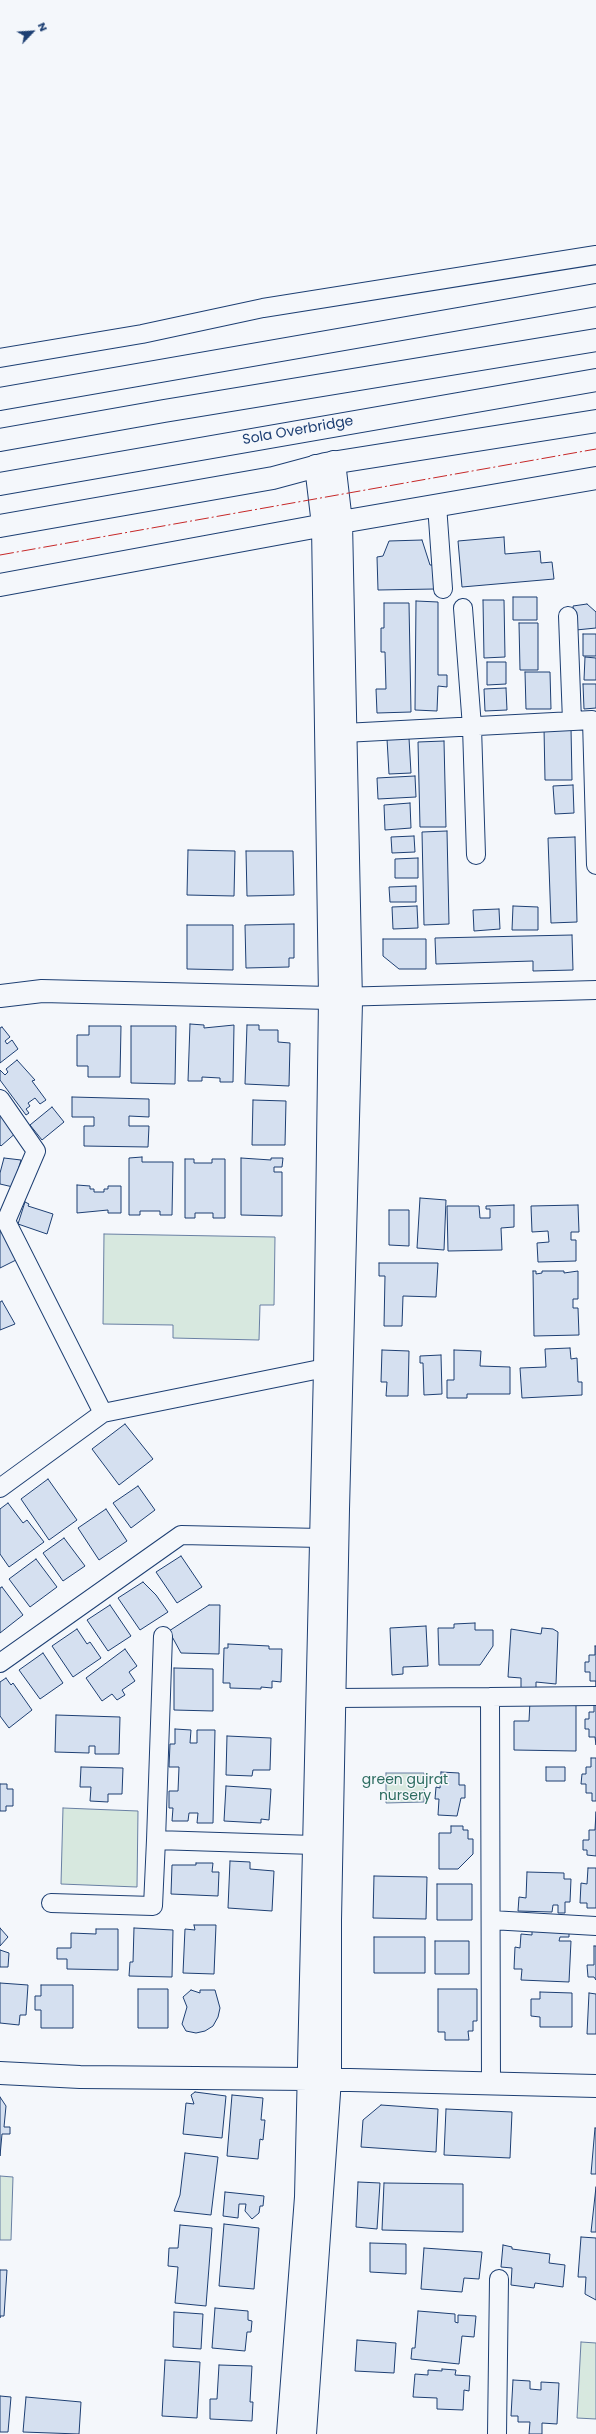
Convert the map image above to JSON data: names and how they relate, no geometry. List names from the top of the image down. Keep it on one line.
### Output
{"streets":{"main road":["Sola Overbridge"]},"parks":["green gujrat nursery"],"north":"top right"}
